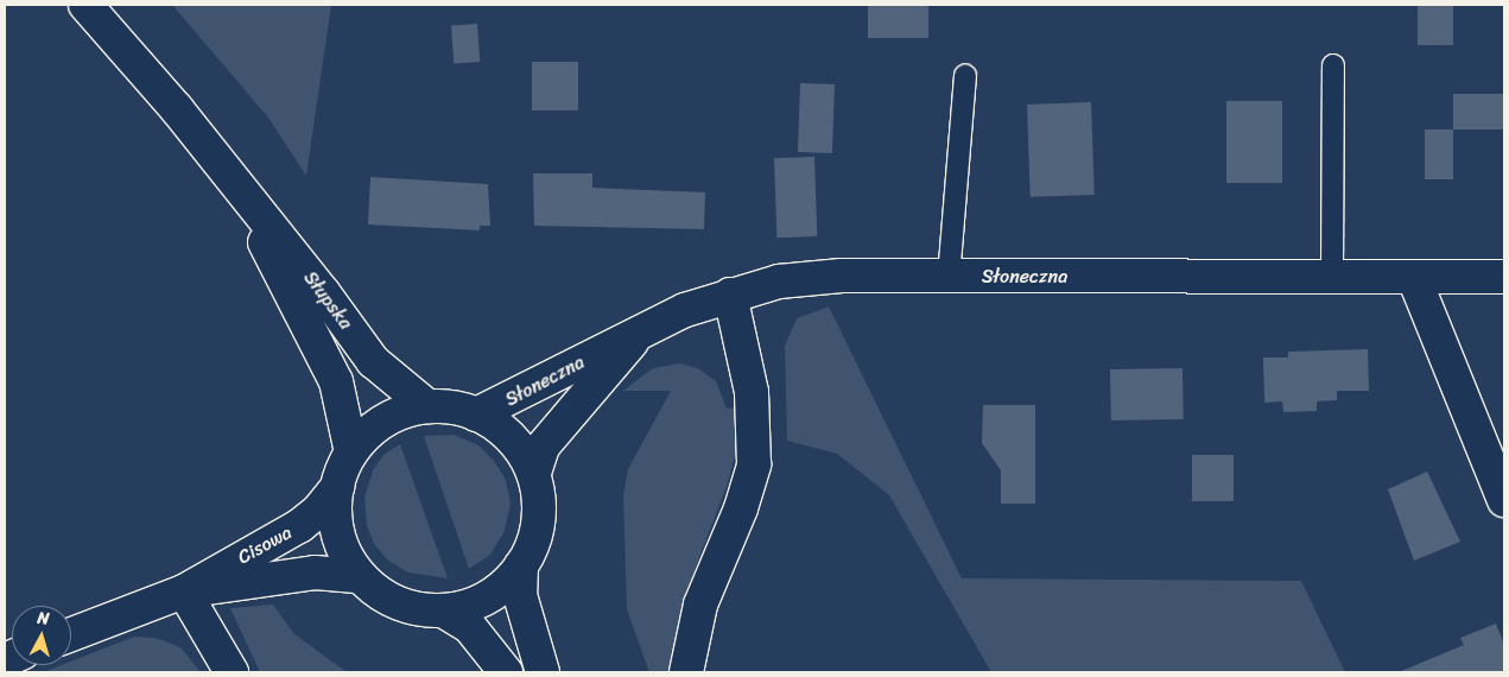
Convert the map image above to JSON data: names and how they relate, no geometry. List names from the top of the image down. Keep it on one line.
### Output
{"streets":{"street":["Słoneczna","Słupska","Cisowa"]},"crossings":[["Słoneczna","Słupska"],["Słoneczna","Cisowa"],["Słupska","Cisowa"]],"north":"top"}
